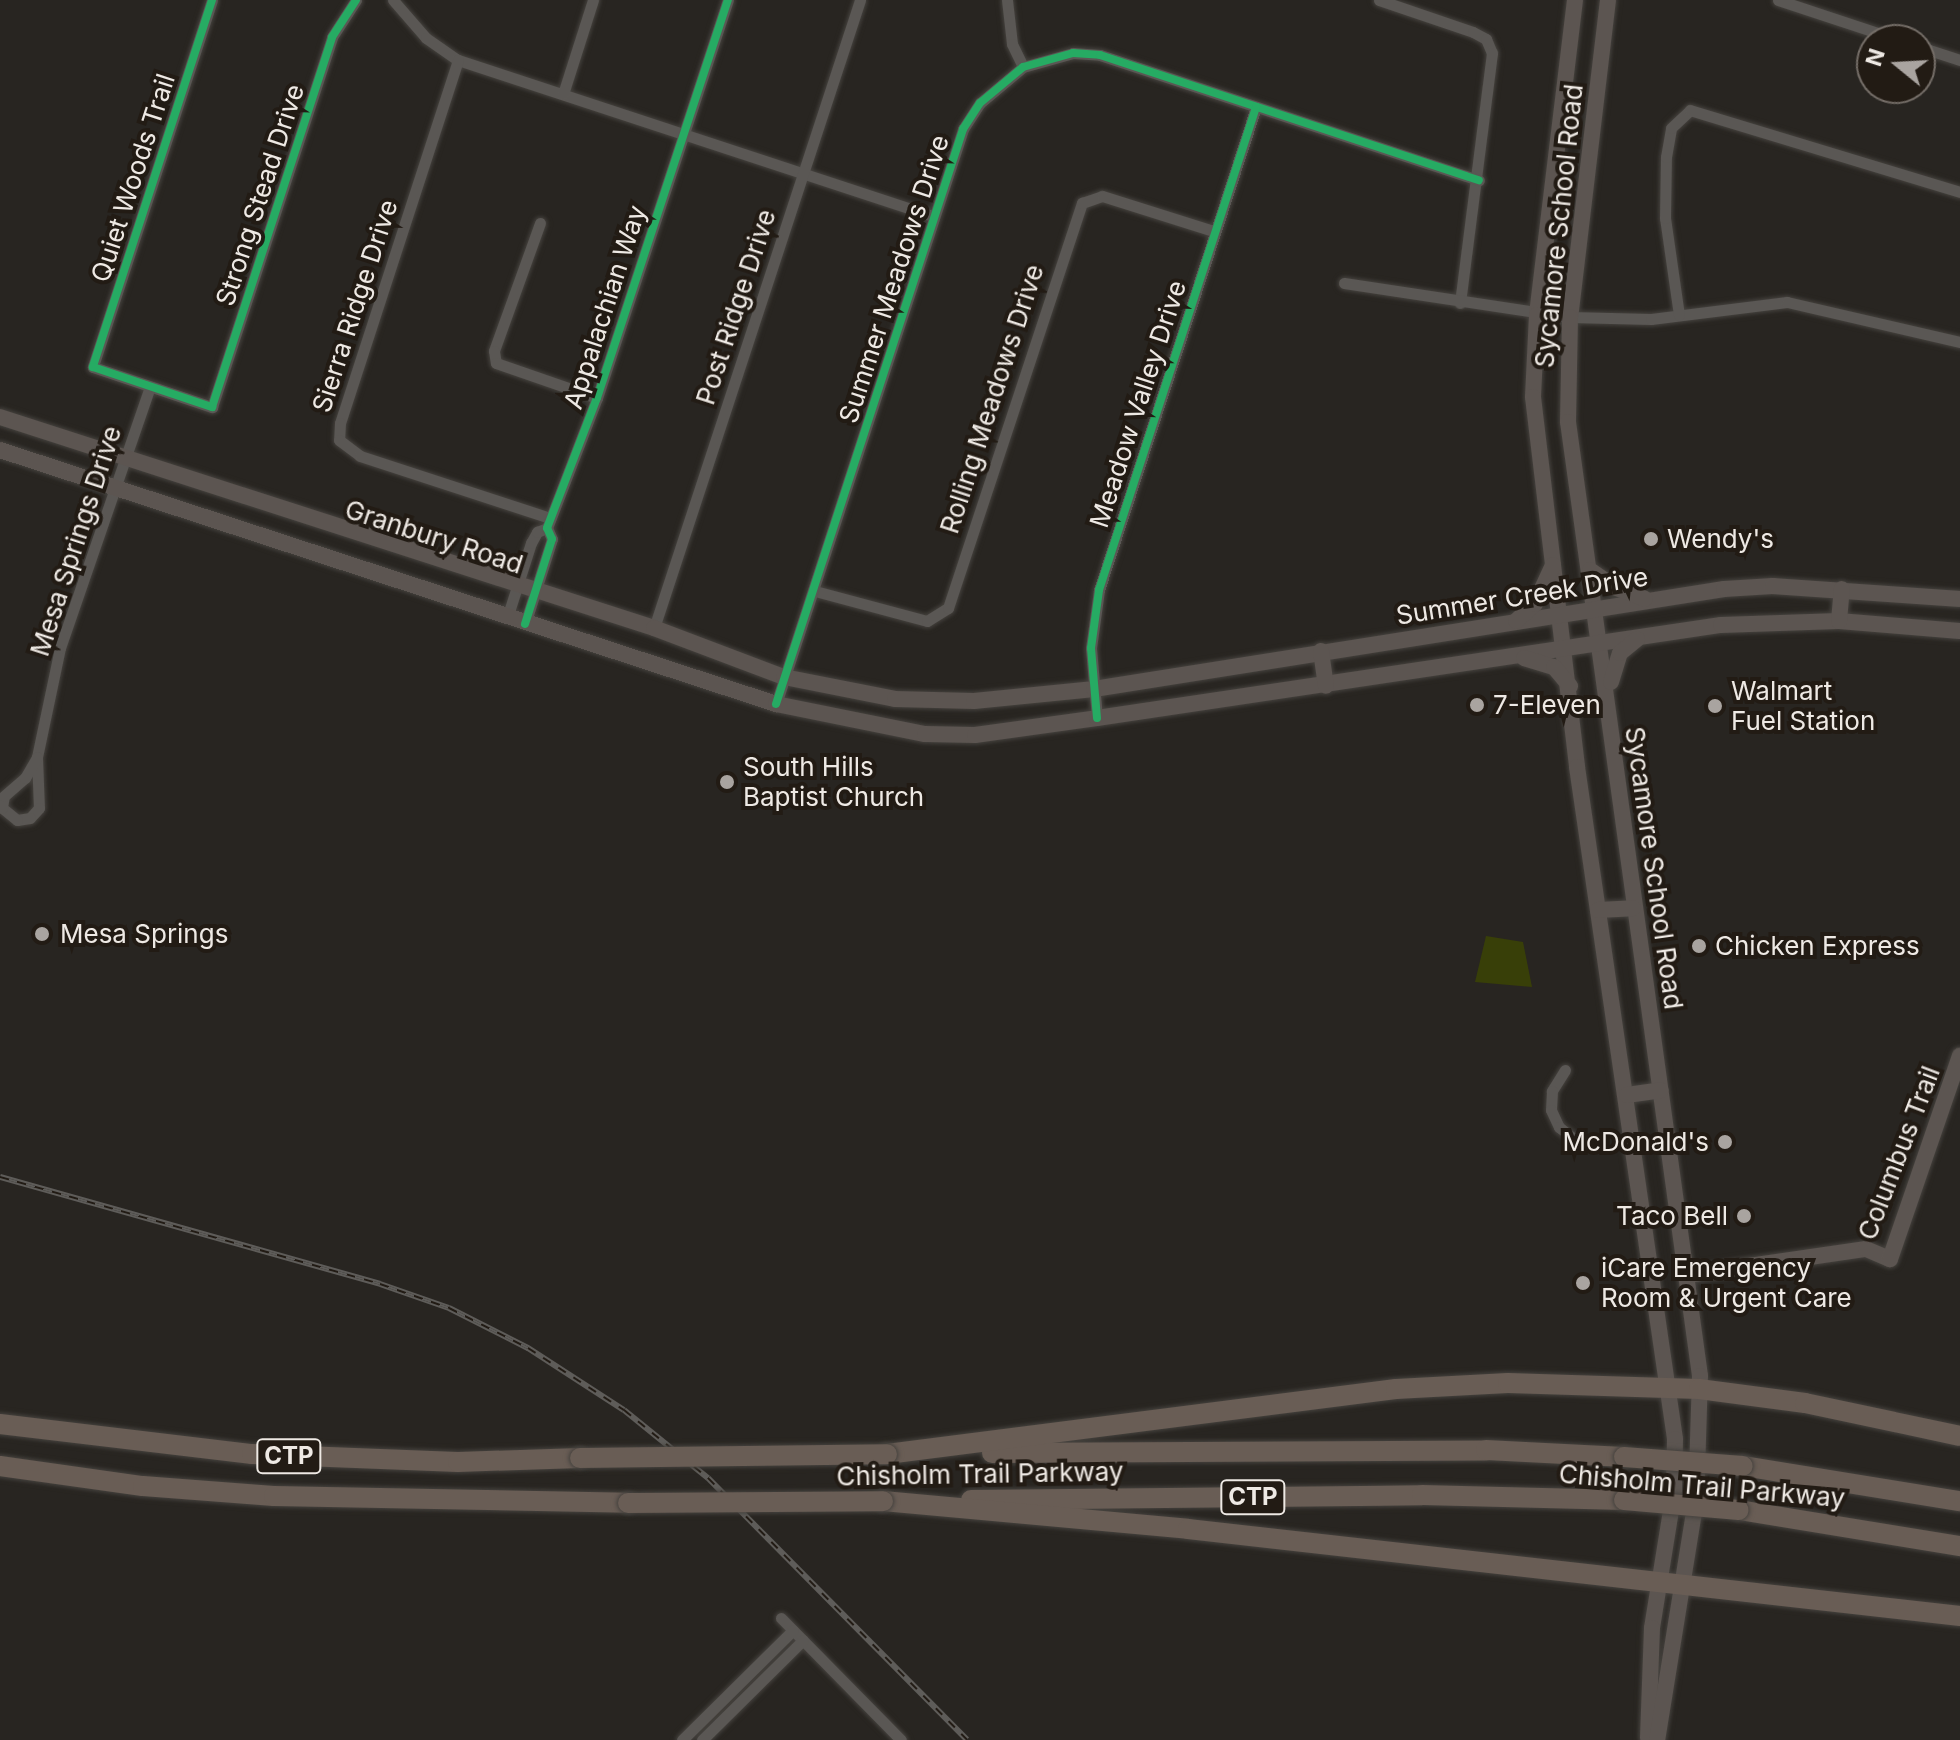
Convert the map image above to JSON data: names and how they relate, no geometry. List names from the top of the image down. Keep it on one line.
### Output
{"streets":{"highway":["CTP","Chisholm Trail Parkway"],"main road":["Sycamore School Road","Granbury Road","Summer Creek Drive","Columbus Trail"],"street":["Quiet Woods Trail","Strong Stead Drive","Summer Meadows Drive","Sierra Ridge Drive","Appalachian Way","Post Ridge Drive","Rolling Meadows Drive","Meadow Valley Drive","Mesa Springs Drive"]},"crossings":[["Quiet Woods Trail","Strong Stead Drive"],["Quiet Woods Trail","Mesa Springs Drive"],["Strong Stead Drive","Mesa Springs Drive"],["Sycamore School Road","Summer Creek Drive"],["Sycamore School Road","Columbus Trail"],["Summer Meadows Drive","Rolling Meadows Drive"],["Summer Meadows Drive","Meadow Valley Drive"],["Summer Meadows Drive","Granbury Road"],["Sierra Ridge Drive","Appalachian Way"],["Appalachian Way","Granbury Road"],["Post Ridge Drive","Granbury Road"],["Rolling Meadows Drive","Meadow Valley Drive"],["Meadow Valley Drive","Granbury Road"],["Meadow Valley Drive","Summer Creek Drive"],["Granbury Road","Mesa Springs Drive"],["Granbury Road","Summer Creek Drive"]],"places":["Wendy's","7-Eleven","Walmart Fuel Station","South Hills Baptist Church","Mesa Springs","Chicken Express","McDonald's","Taco Bell","iCare Emergency Room & Urgent Care"],"north":"left"}
